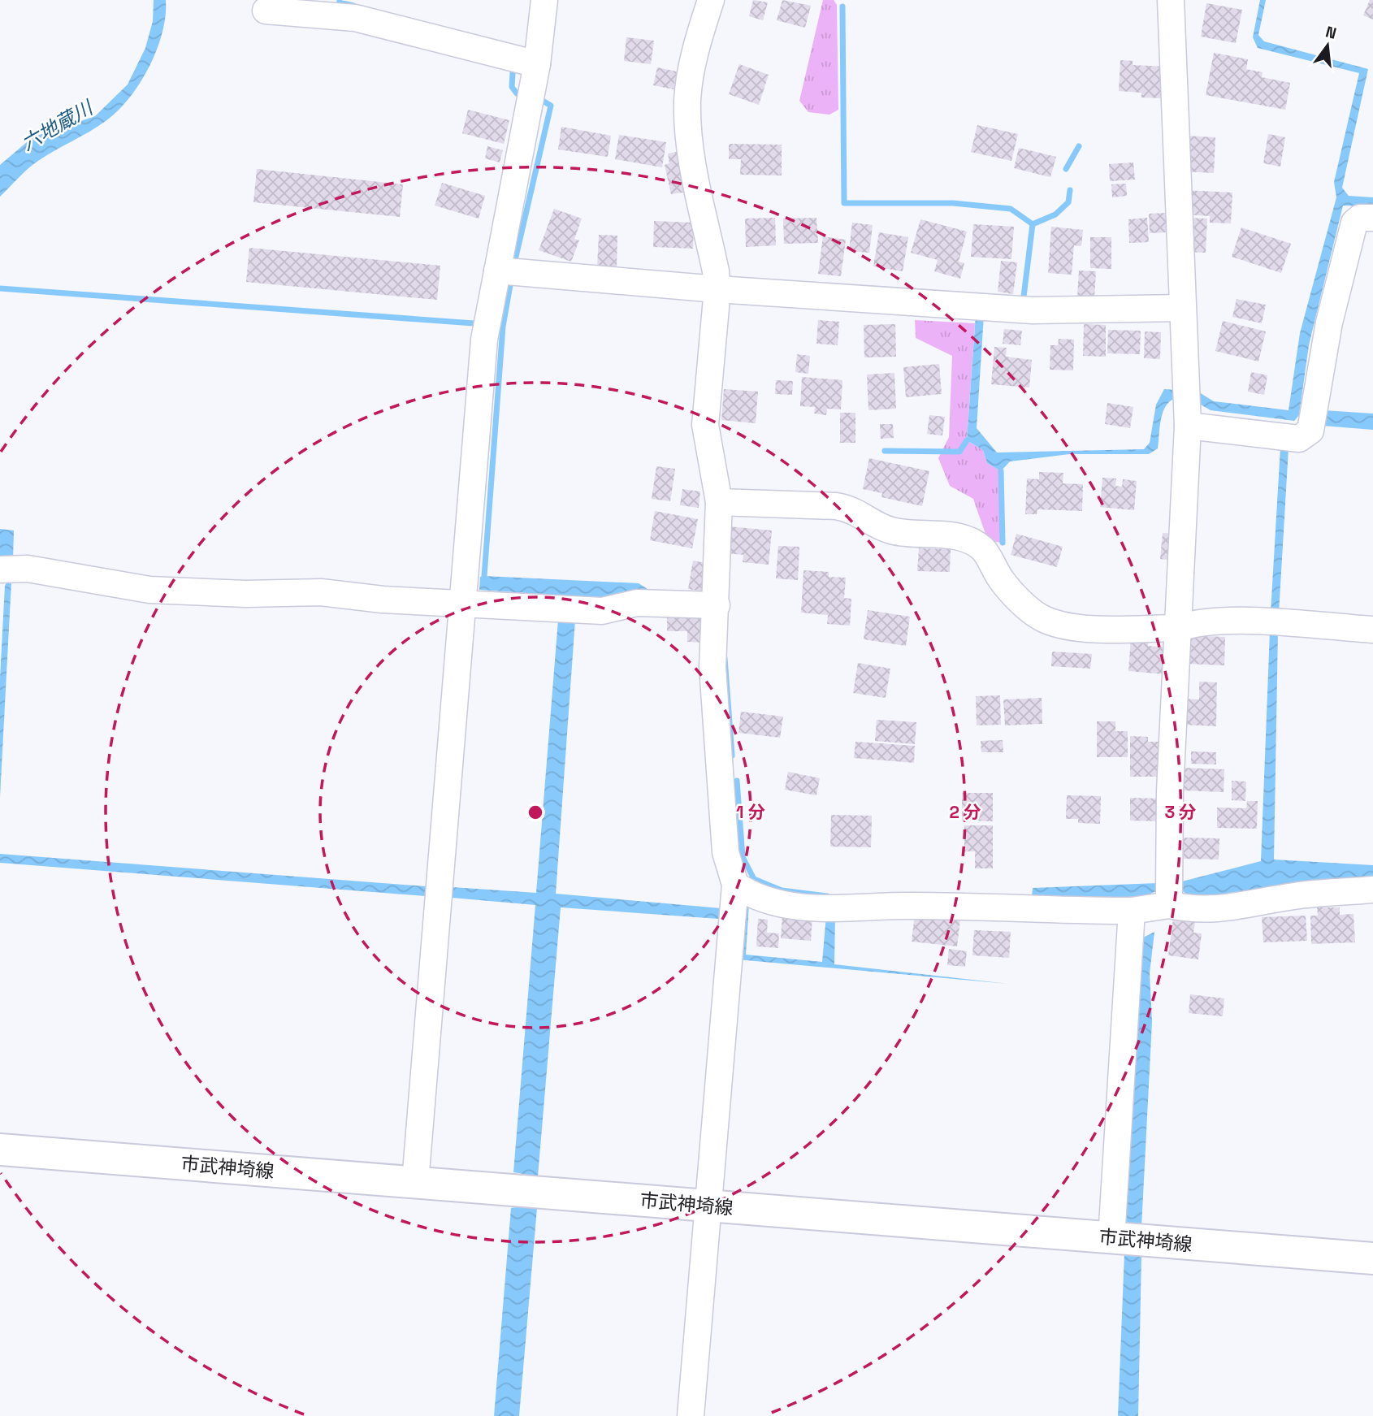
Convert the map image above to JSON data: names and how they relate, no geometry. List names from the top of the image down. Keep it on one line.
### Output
{"streets":{"main road":["市武神埼線"]},"water":["六地蔵川"],"north":"top","rings":["1 分","2 分","3 分"]}
